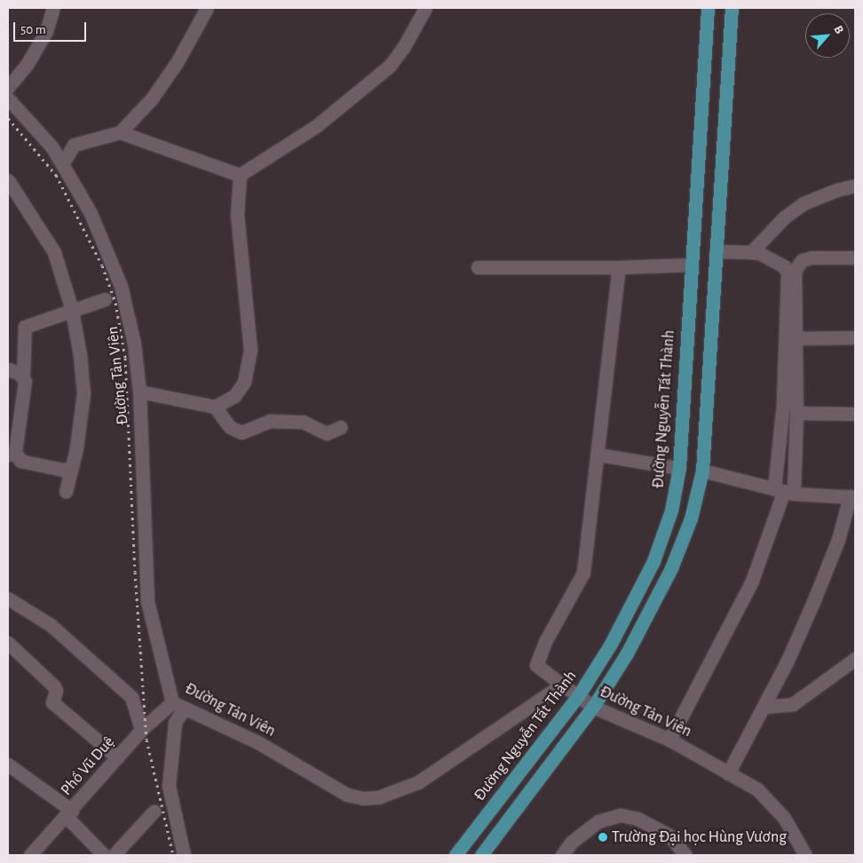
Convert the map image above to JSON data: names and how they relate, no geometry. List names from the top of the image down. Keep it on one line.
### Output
{"streets":{"main road":["Đường Nguyễn Tất Thành"],"street":["Đường Tản Viên","Phố Vũ Duệ"]},"crossings":[["Đường Tản Viên","Đường Nguyễn Tất Thành"],["Đường Tản Viên","Phố Vũ Duệ"]],"places":["Trường Đại học Hùng Vương"],"scale_bar":"50 m","north":"top right"}
